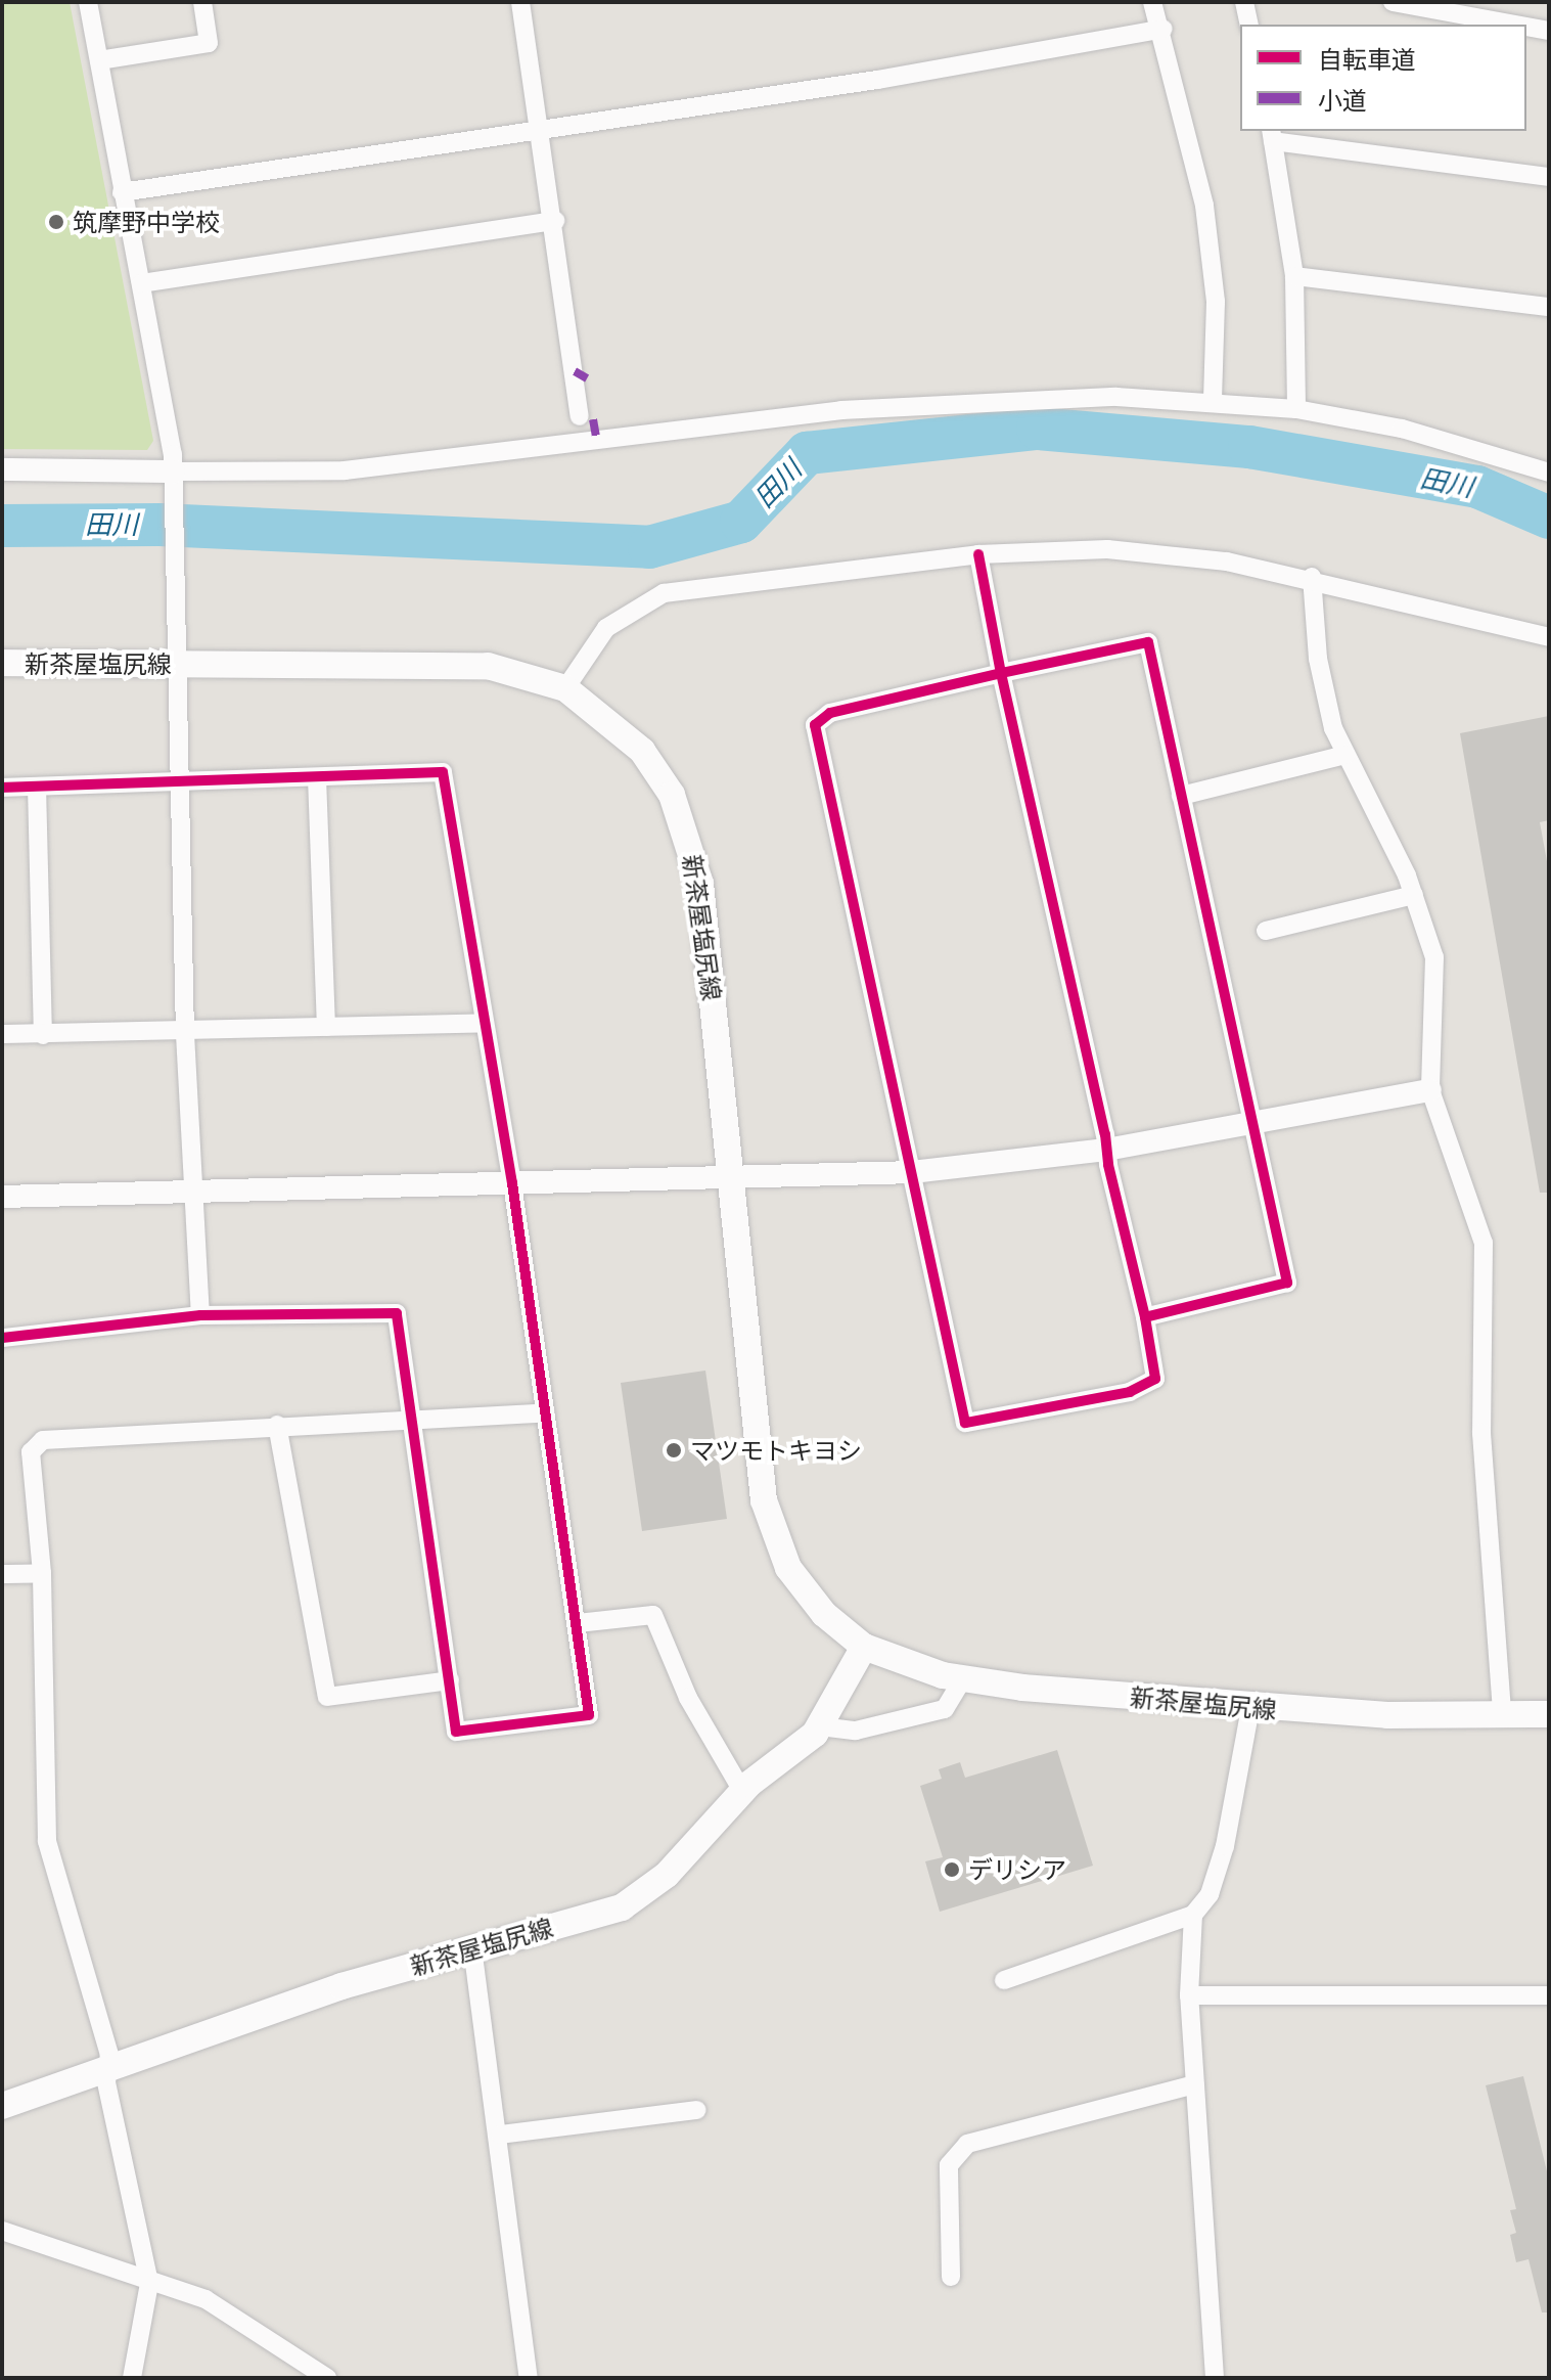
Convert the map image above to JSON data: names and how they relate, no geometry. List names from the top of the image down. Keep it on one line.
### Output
{"streets":{"main road":["新茶屋塩尻線"]},"water":["田川"],"places":["筑摩野中学校","マツモトキヨシ","デリシア"],"legend":["自転車道","小道"]}
